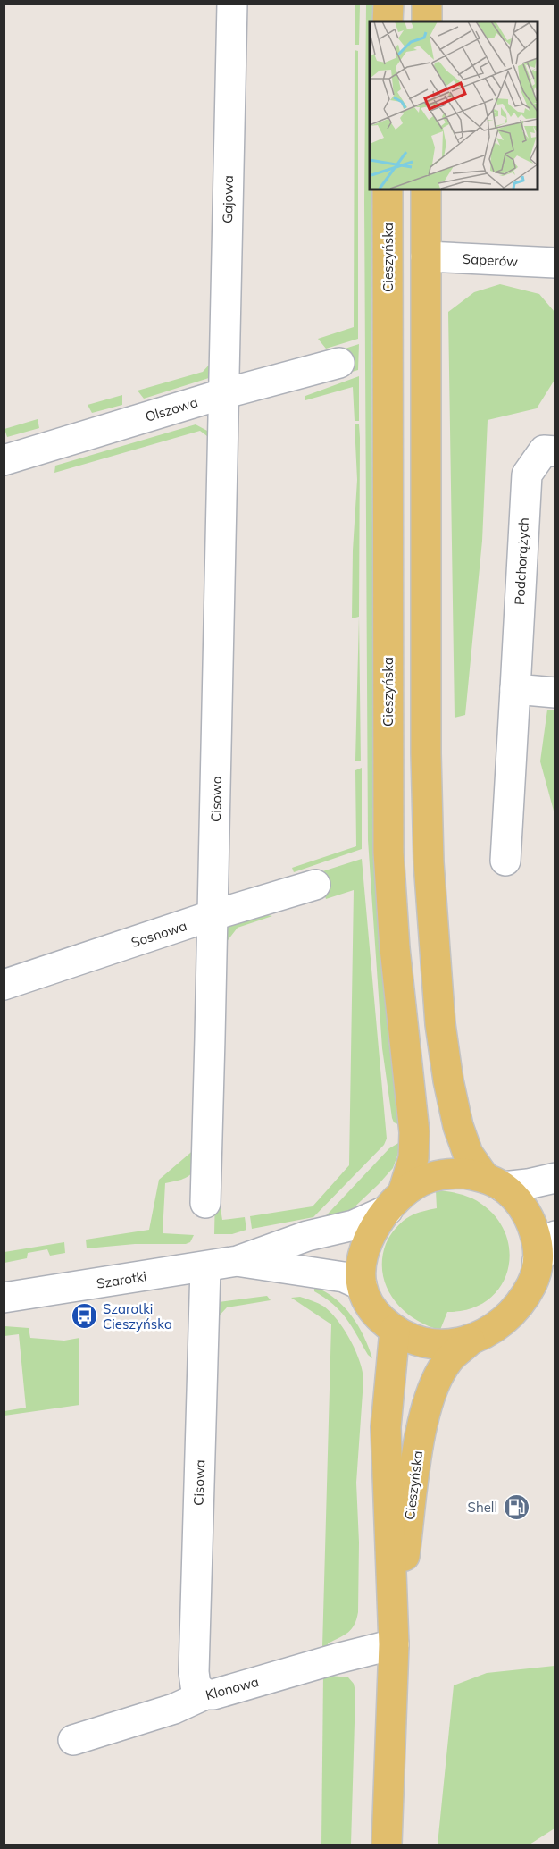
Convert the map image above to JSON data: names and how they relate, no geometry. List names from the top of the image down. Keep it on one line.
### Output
{"streets":{"main road":["Cieszyńska"],"street":["Gajowa","Saperów","Olszowa","Podchorążych","Cisowa","Sosnowa","Szarotki","Klonowa"]},"crossings":[["Gajowa","Olszowa"],["Gajowa","Cisowa"],["Cieszyńska","Szarotki"],["Cieszyńska","Klonowa"],["Olszowa","Cisowa"],["Cisowa","Sosnowa"],["Cisowa","Szarotki"],["Cisowa","Klonowa"]],"places":{"bus stop":["Szarotki Cieszyńska"],"fuel station":["Shell"]}}
